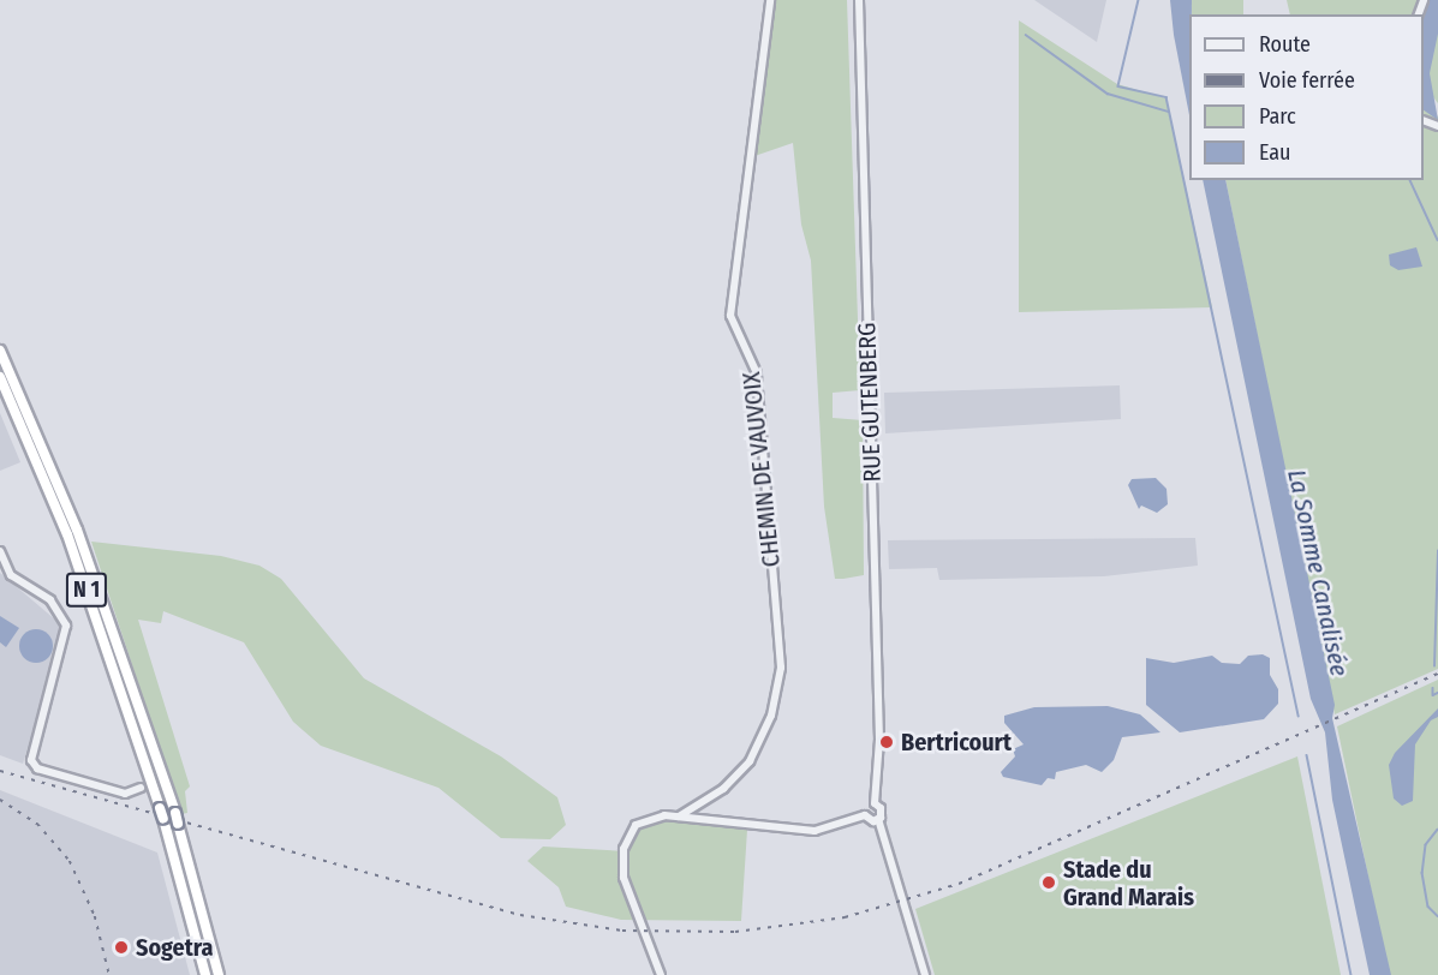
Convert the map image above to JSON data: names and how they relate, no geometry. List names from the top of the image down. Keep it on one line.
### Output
{"streets":{"highway":["N 1"],"street":["RUE GUTENBERG","CHEMIN DE VAUVOIX"]},"water":["La Somme Canalisée"],"places":["Bertricourt","Stade du Grand Marais","Sogetra"],"legend":["Route","Voie ferrée","Parc","Eau"]}
